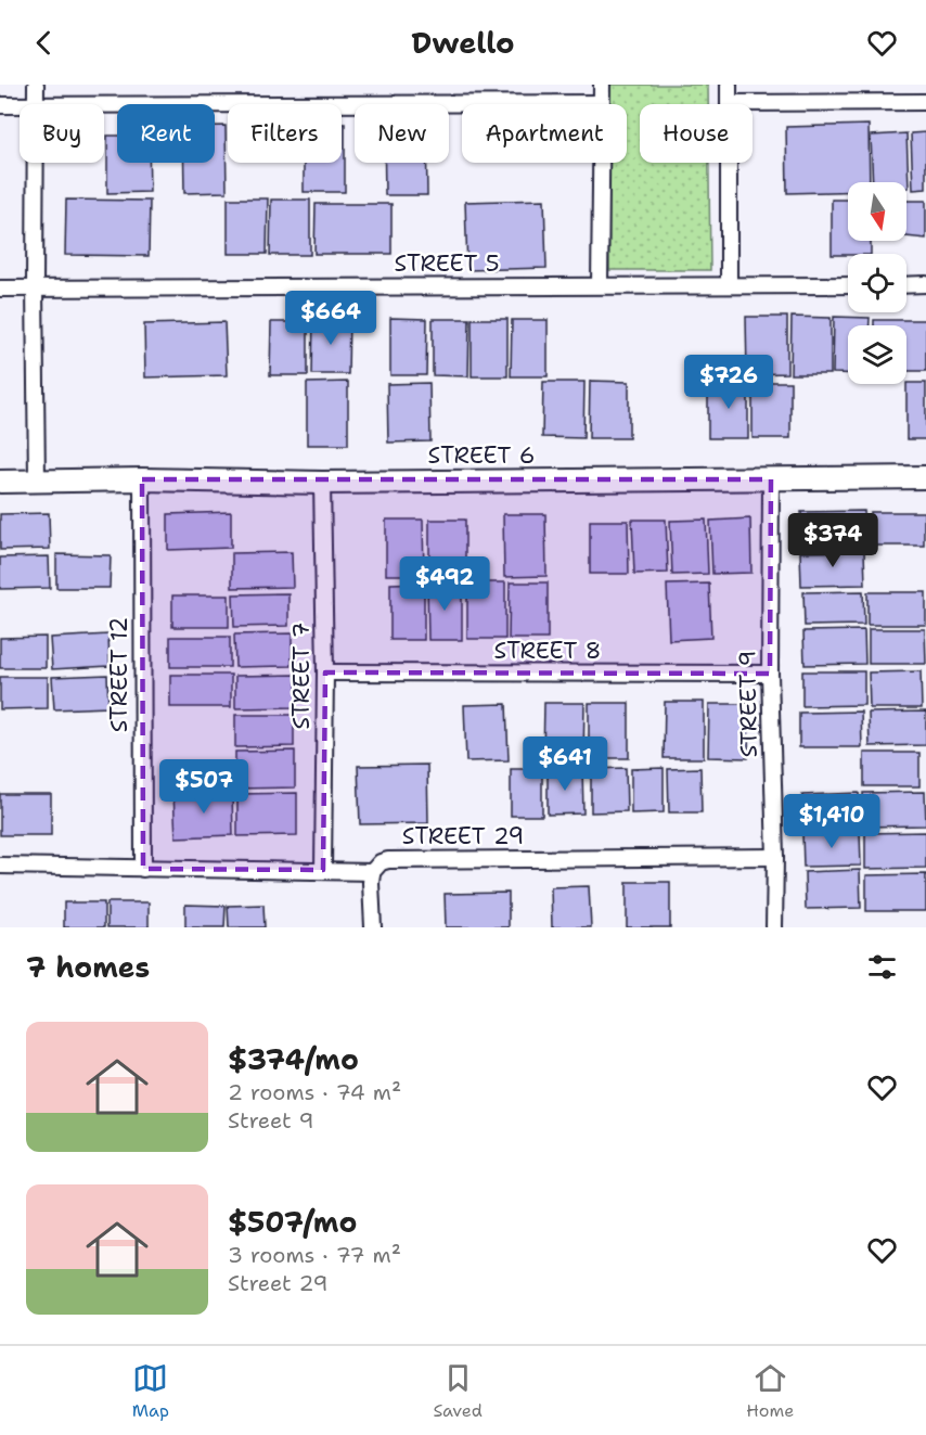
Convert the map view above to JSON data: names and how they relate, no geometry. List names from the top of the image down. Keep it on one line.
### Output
{"streets":{"street":["STREET 5","STREET 6","STREET 8","STREET 12","STREET 7","STREET 9","STREET 29"]},"crossings":[["STREET 6","STREET 12"],["STREET 6","STREET 7"],["STREET 6","STREET 9"],["STREET 8","STREET 7"],["STREET 8","STREET 9"],["STREET 12","STREET 29"],["STREET 7","STREET 29"],["STREET 9","STREET 29"]],"north":"bottom","page":{"header":"Dwello","chip":["Buy","Rent","Filters","New","Apartment","House"],"price":["$664","$726","$374","$492","$641","$507","$1,410"],"heading":"7 homes","list":[{"name":"$374/mo","note":"2 rooms · 74 m² · Street 9"},{"name":"$507/mo","note":"3 rooms · 77 m² · Street 29"}],"tabs":["Map","Saved","Home"]}}
